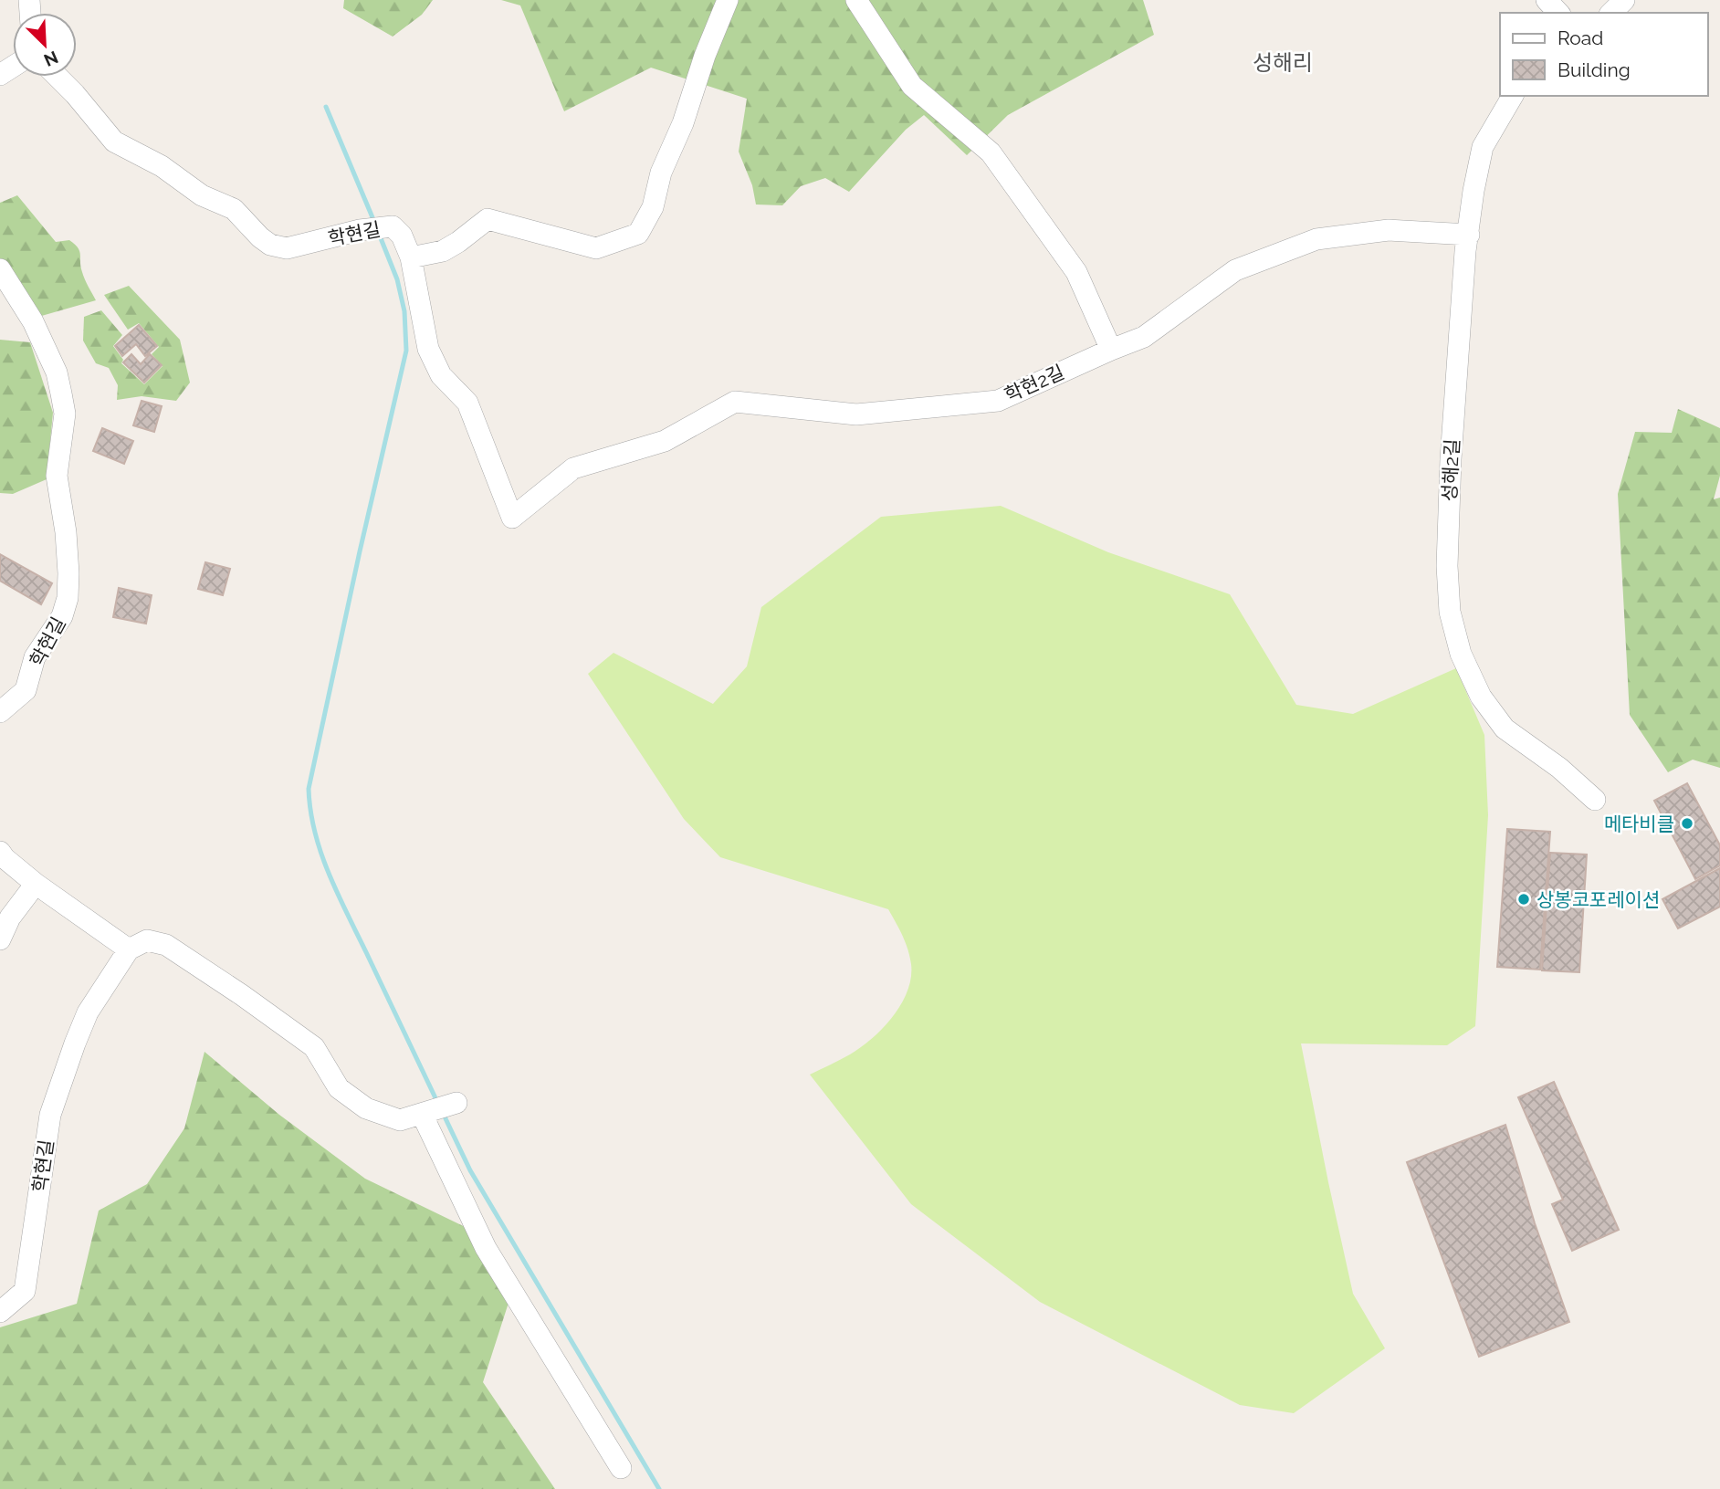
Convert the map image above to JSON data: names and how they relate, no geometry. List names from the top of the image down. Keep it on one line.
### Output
{"streets":{"street":["학현길","학현2길","성해2길"]},"crossings":[["학현길","학현2길"],["학현2길","성해2길"]],"districts":["성해리"],"places":["메타비클","상봉코포레이션"],"legend":["Road","Building"],"north":"bottom right"}
